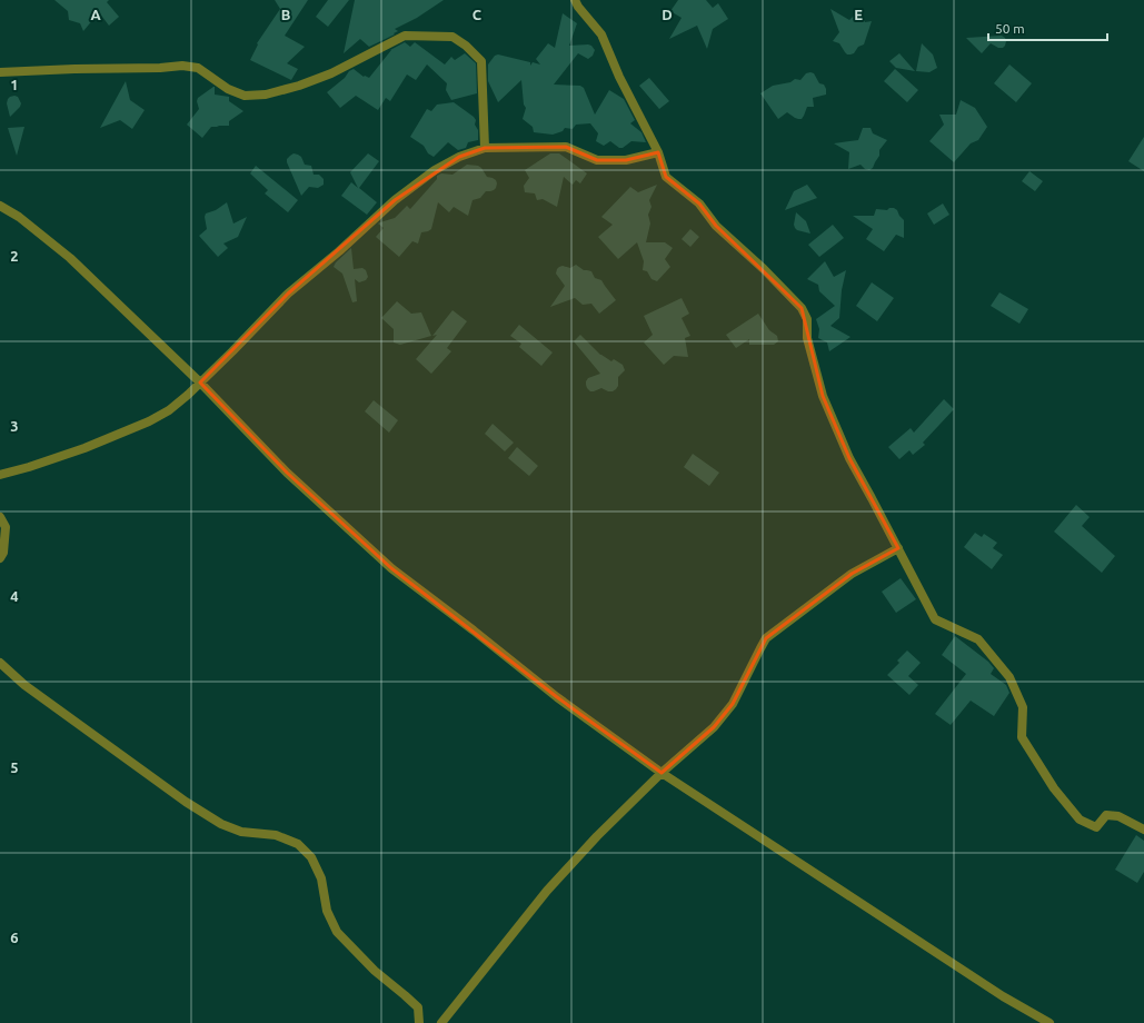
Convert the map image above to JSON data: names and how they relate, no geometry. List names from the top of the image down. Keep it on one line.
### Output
{"scale_bar":"50 m","grid":{"columns":["A","B","C","D","E"],"rows":["1","2","3","4","5","6"]}}
